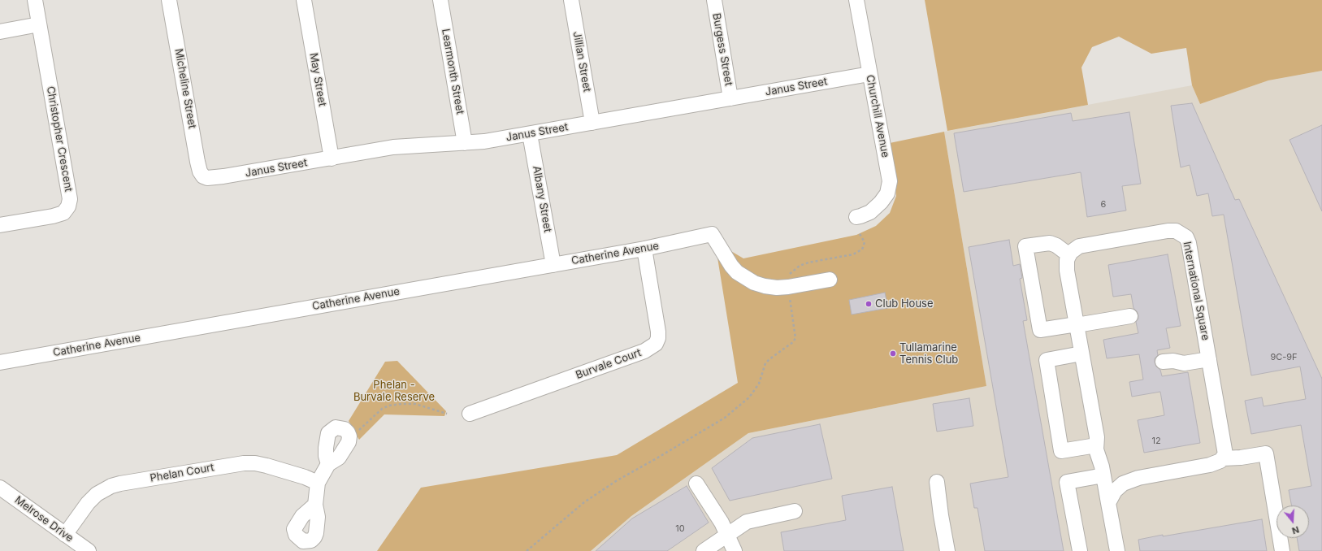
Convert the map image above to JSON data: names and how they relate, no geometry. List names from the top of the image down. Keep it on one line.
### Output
{"streets":{"street":["Burgess Street","Jillian Street","Learmonth Street","May Street","Janus Street","Micheline Street","Churchill Avenue","Christopher Crescent","Albany Street","Catherine Avenue","International Square","Burvale Court","Phelan Court","Melrose Drive"]},"crossings":[["Burgess Street","Janus Street"],["Jillian Street","Janus Street"],["Learmonth Street","Janus Street"],["May Street","Janus Street"],["Janus Street","Micheline Street"],["Janus Street","Churchill Avenue"],["Janus Street","Albany Street"],["Albany Street","Catherine Avenue"],["Catherine Avenue","Burvale Court"],["Phelan Court","Melrose Drive"]],"parks":["Phelan - Burvale Reserve"],"places":["Club House","Tullamarine Tennis Club"],"house_numbers":["6","9C-9F","12","10"],"north":"bottom"}
